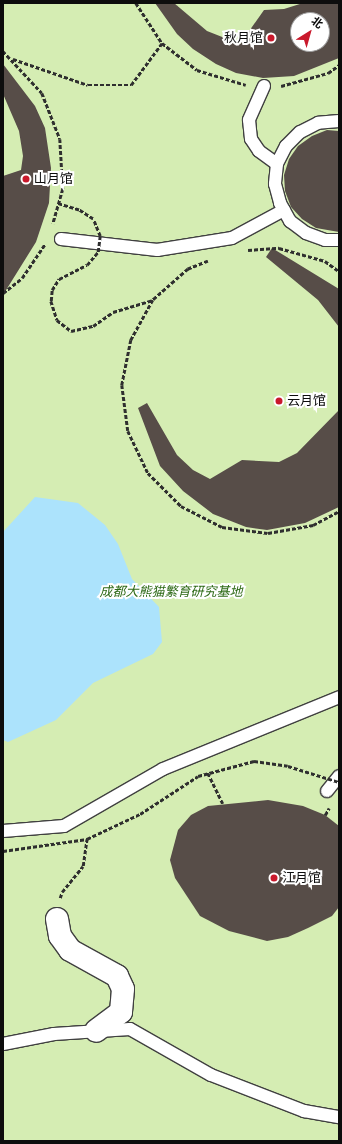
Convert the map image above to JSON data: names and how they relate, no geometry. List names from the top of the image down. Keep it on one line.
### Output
{"parks":["成都大熊猫繁育研究基地"],"places":["秋月馆","山月馆","云月馆","江月馆"],"north":"top right"}
